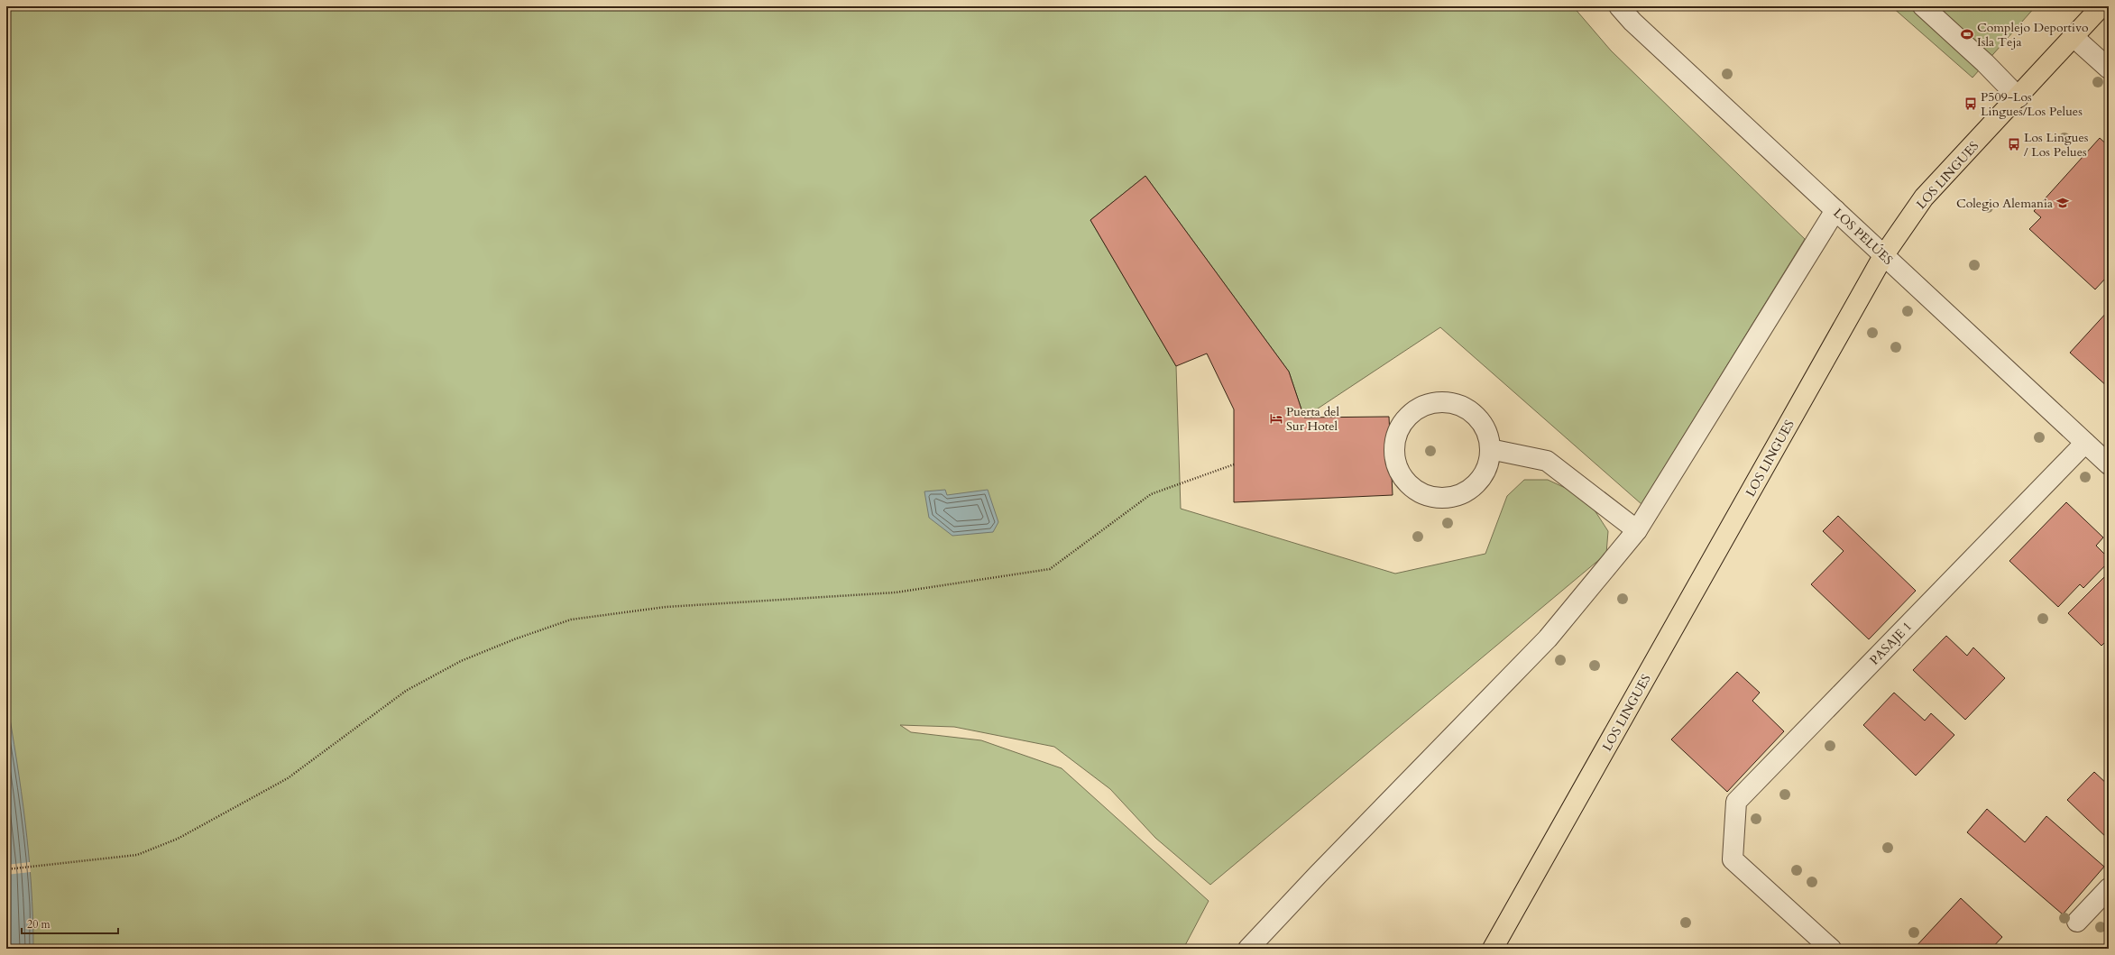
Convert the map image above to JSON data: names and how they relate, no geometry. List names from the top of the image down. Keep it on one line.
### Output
{"streets":{"main road":["LOS LINGUES"],"street":["LOS PELÚES","PASAJE 1"]},"crossings":[["LOS LINGUES","LOS PELÚES"],["LOS PELÚES","PASAJE 1"]],"places":{"sports":["Complejo Deportivo Isla Teja"],"bus stop":["P509-Los Lingues/Los Pelues","Los Lingues / Los Pelues"],"school or university":["Colegio Alemania"],"hotel":["Puerta del Sur Hotel"]},"scale_bar":"20 m"}
